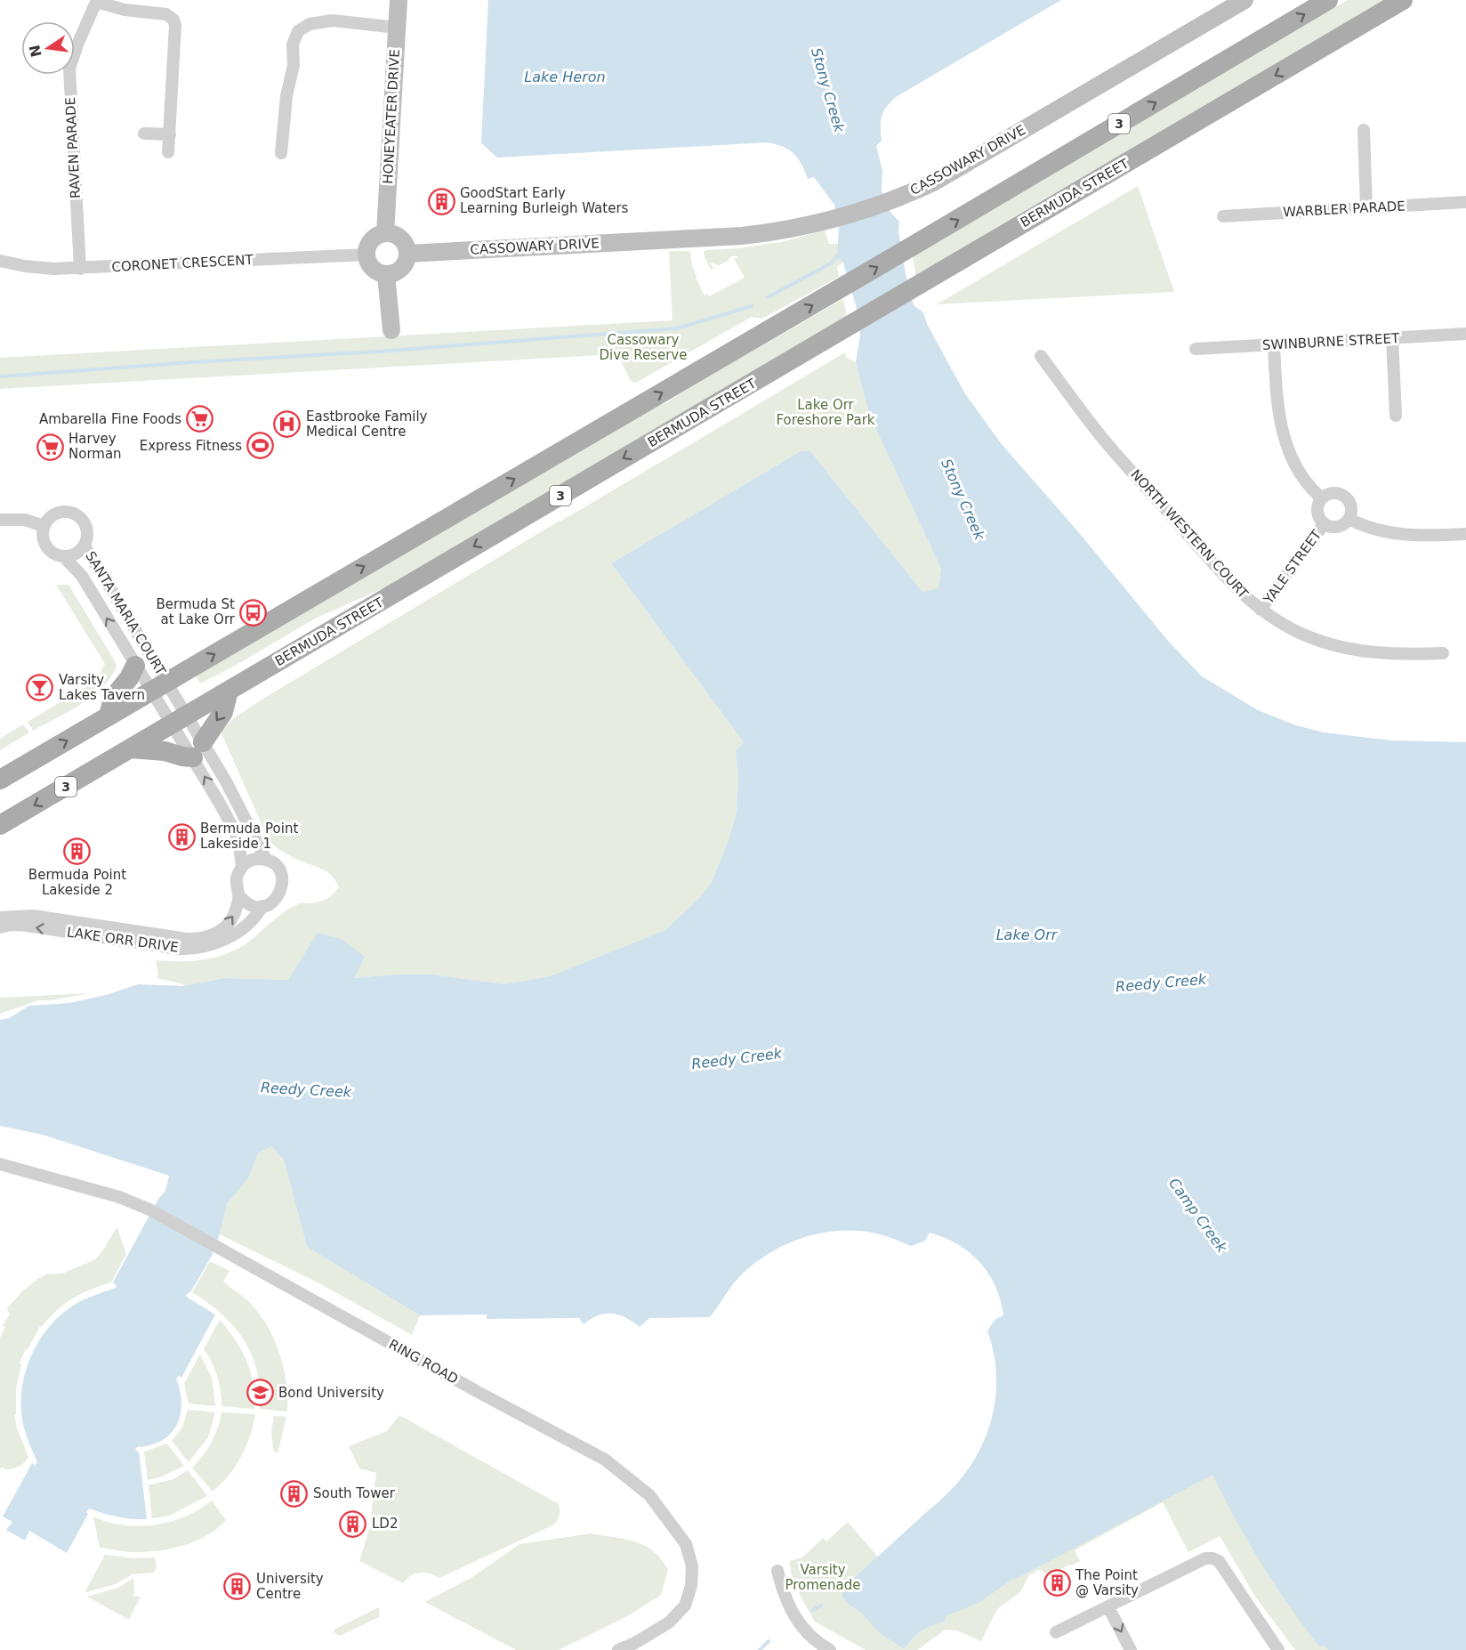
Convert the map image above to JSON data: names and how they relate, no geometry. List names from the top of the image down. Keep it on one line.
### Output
{"streets":{"main road":["3","BERMUDA STREET"],"street":["HONEYEATER DRIVE","RAVEN PARADE","CASSOWARY DRIVE","WARBLER PARADE","CORONET CRESCENT","SWINBURNE STREET","NORTH WESTERN COURT","YALE STREET","SANTA MARIA COURT","LAKE ORR DRIVE","RING ROAD"]},"crossings":[["HONEYEATER DRIVE","CASSOWARY DRIVE"],["HONEYEATER DRIVE","CORONET CRESCENT"],["3","SANTA MARIA COURT"],["RAVEN PARADE","CORONET CRESCENT"],["CASSOWARY DRIVE","CORONET CRESCENT"],["NORTH WESTERN COURT","YALE STREET"]],"water":["Lake Heron","Stony Creek","Lake Orr","Reedy Creek","Camp Creek"],"parks":["Cassowary Dive Reserve","Lake Orr Foreshore Park","Varsity Promenade"],"places":{"building":["GoodStart Early Learning Burleigh Waters","Bermuda Point Lakeside 1","Bermuda Point Lakeside 2","South Tower","LD2","The Point @ Varsity","University Centre"],"supermarket":["Ambarella Fine Foods","Harvey Norman"],"hospital":["Eastbrooke Family Medical Centre"],"sports":["Express Fitness"],"bus stop":["Bermuda St at Lake Orr"],"bar":["Varsity Lakes Tavern"],"school or university":["Bond University"]},"north":"left"}
